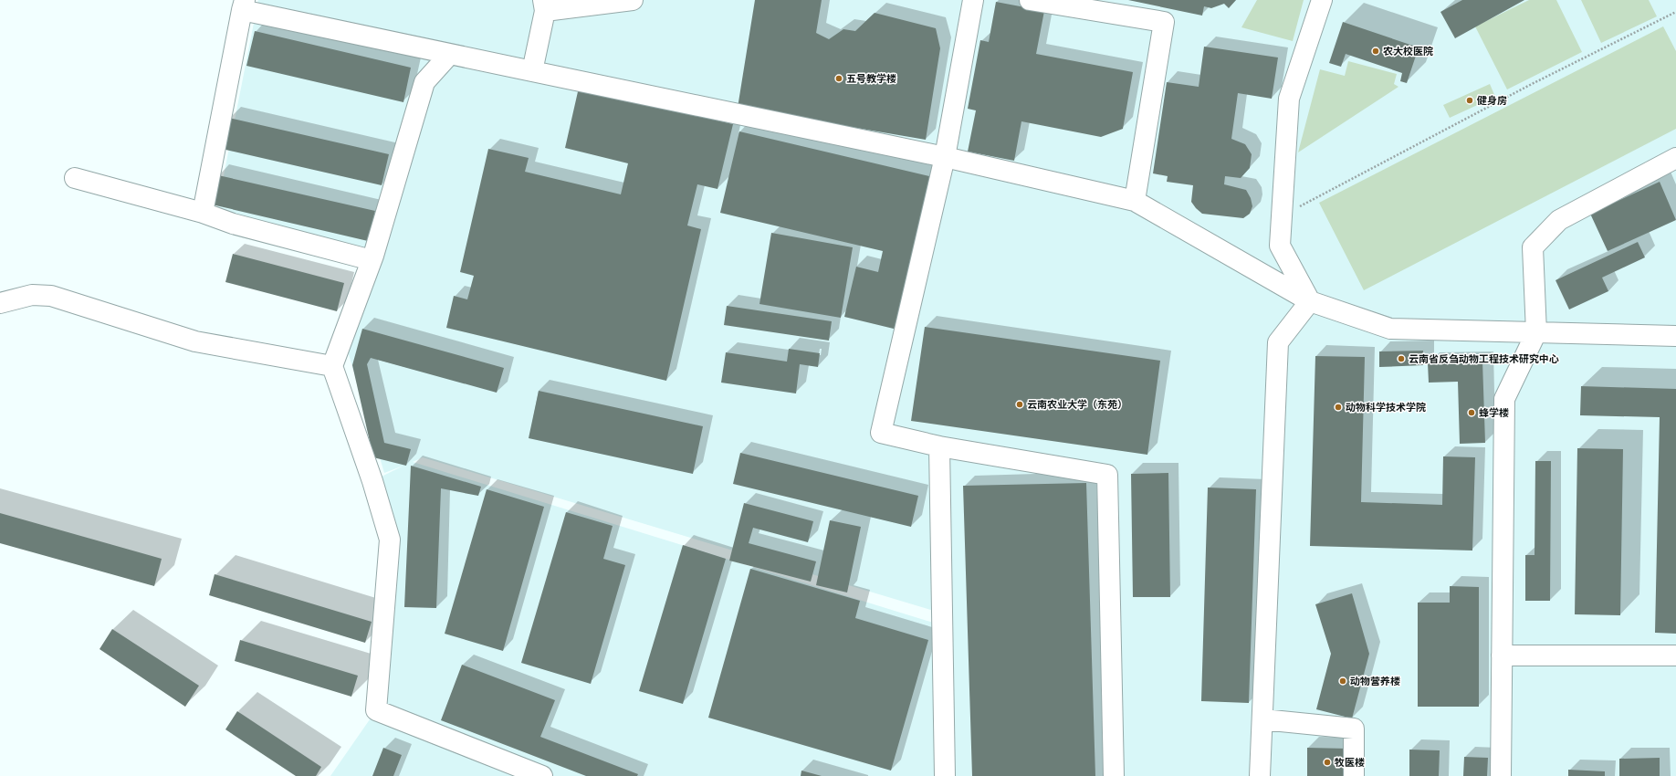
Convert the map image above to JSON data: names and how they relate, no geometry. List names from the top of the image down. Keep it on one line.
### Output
{"places":["农大校医院","五号教学楼","健身房","云南省反刍动物工程技术研究中心","云南农业大学（东苑）","动物科学技术学院","蜂学楼","动物营养楼","牧医楼"]}
